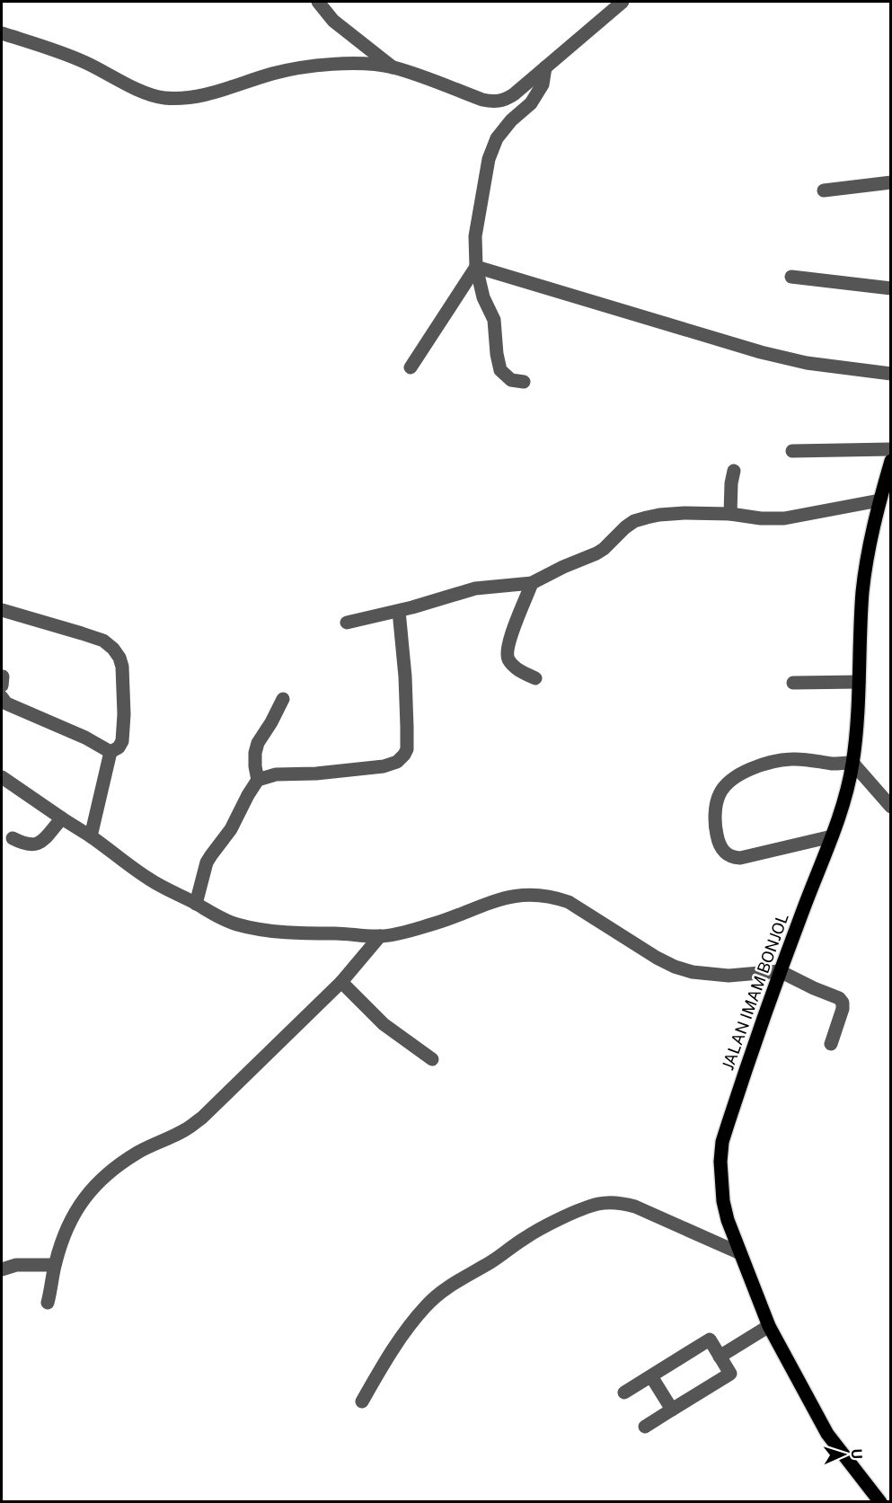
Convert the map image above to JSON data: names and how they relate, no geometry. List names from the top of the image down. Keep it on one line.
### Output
{"streets":{"main road":["JALAN IMAM BONJOL"]},"north":"right"}
